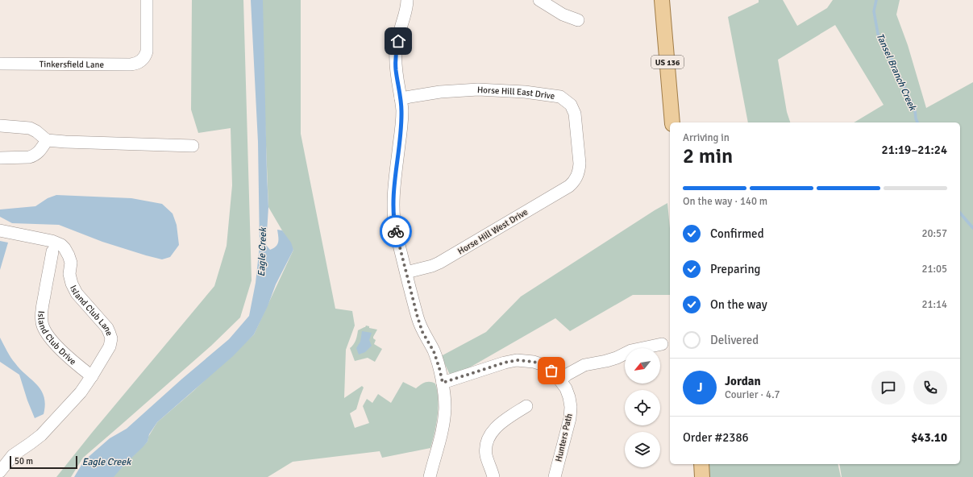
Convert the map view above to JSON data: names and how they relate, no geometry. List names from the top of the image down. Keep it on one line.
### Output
{"streets":{"main road":["US 136"],"street":["Tinkersfield Lane","Horse Hill East Drive","Horse Hill West Drive","Island Club Lane","Island Club Drive","Hunters Path"]},"crossings":[["Horse Hill East Drive","Horse Hill West Drive"],["Island Club Lane","Island Club Drive"]],"water":["Tansel Branch Creek","Eagle Creek"],"scale_bar":"50 m","north":"bottom left","page":{"heading":["2 min","Arriving in","21:19–21:24"],"panel":["Jordan","Courier · 4.7","Order #2386","$43.10"],"bar":"On the way · 140 m","list":[["Confirmed","20:57"],["Preparing","21:05"],["On the way","21:14"],"Delivered"],"round":"J","scale":"50 m"}}
